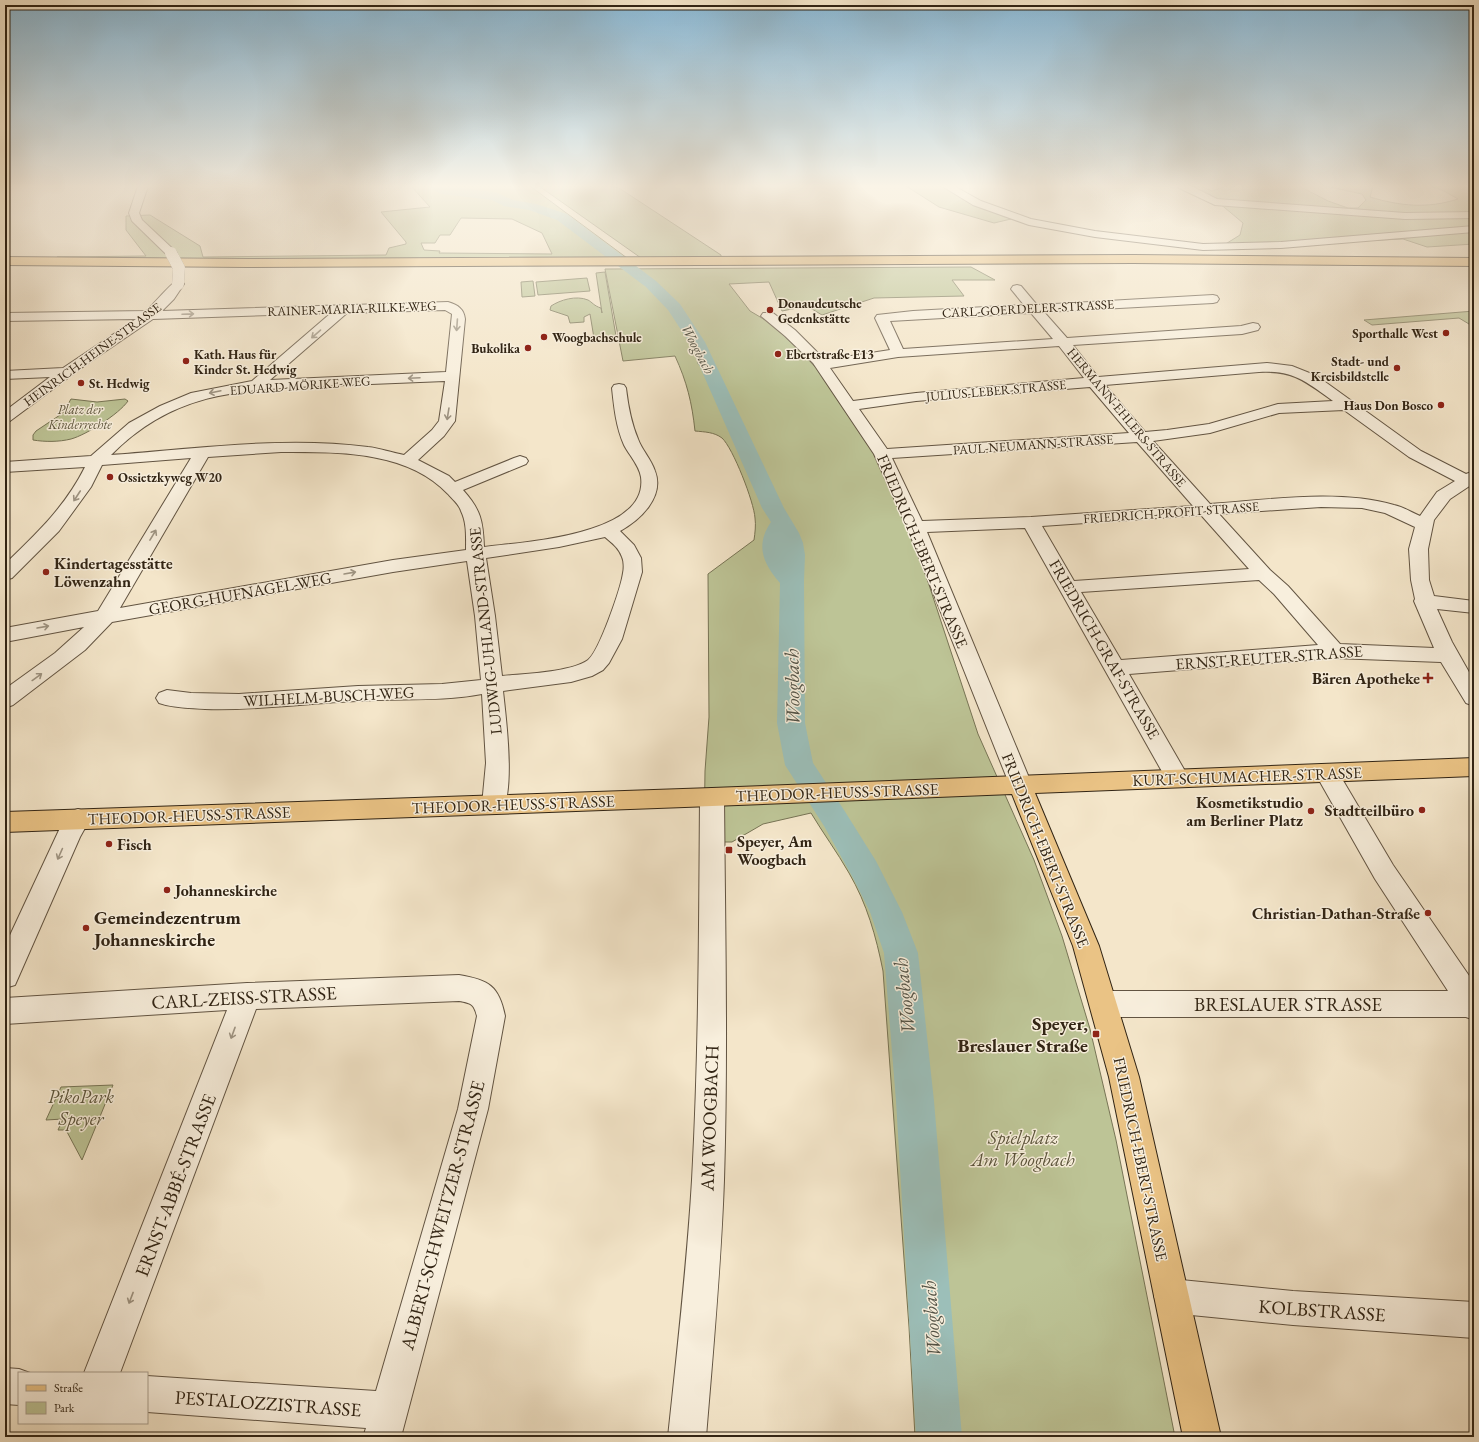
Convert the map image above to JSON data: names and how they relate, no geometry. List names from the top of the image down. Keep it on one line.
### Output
{"streets":{"main road":["FRIEDRICH-EBERT-STRASSE","KURT-SCHUMACHER-STRASSE","THEODOR-HEUSS-STRASSE"],"street":["RAINER-MARIA-RILKE-WEG","CARL-GOERDELER-STRASSE","HEINRICH-HEINE-STRASSE","EDUARD-MÖRIKE-WEG","JULIUS-LEBER-STRASSE","HERMANN-EHLERS-STRASSE","PAUL-NEUMANN-STRASSE","FRIEDRICH-PROFIT-STRASSE","GEORG-HUFNAGEL-WEG","LUDWIG-UHLAND-STRASSE","FRIEDRICH-GRAF-STRASSE","ERNST-REUTER-STRASSE","WILHELM-BUSCH-WEG","CARL-ZEISS-STRASSE","BRESLAUER STRASSE","AM WOOGBACH","ERNST-ABBÉ-STRASSE","ALBERT-SCHWEITZER-STRASSE","KOLBSTRASSE","PESTALOZZISTRASSE"]},"crossings":[["RAINER-MARIA-RILKE-WEG","HEINRICH-HEINE-STRASSE"],["RAINER-MARIA-RILKE-WEG","EDUARD-MÖRIKE-WEG"],["RAINER-MARIA-RILKE-WEG","LUDWIG-UHLAND-STRASSE"],["CARL-GOERDELER-STRASSE","HERMANN-EHLERS-STRASSE"],["EDUARD-MÖRIKE-WEG","LUDWIG-UHLAND-STRASSE"],["JULIUS-LEBER-STRASSE","HERMANN-EHLERS-STRASSE"],["JULIUS-LEBER-STRASSE","PAUL-NEUMANN-STRASSE"],["JULIUS-LEBER-STRASSE","FRIEDRICH-EBERT-STRASSE"],["HERMANN-EHLERS-STRASSE","PAUL-NEUMANN-STRASSE"],["HERMANN-EHLERS-STRASSE","FRIEDRICH-PROFIT-STRASSE"],["HERMANN-EHLERS-STRASSE","ERNST-REUTER-STRASSE"],["PAUL-NEUMANN-STRASSE","FRIEDRICH-EBERT-STRASSE"],["FRIEDRICH-PROFIT-STRASSE","FRIEDRICH-EBERT-STRASSE"],["FRIEDRICH-PROFIT-STRASSE","FRIEDRICH-GRAF-STRASSE"],["FRIEDRICH-EBERT-STRASSE","KURT-SCHUMACHER-STRASSE"],["FRIEDRICH-EBERT-STRASSE","THEODOR-HEUSS-STRASSE"],["FRIEDRICH-EBERT-STRASSE","BRESLAUER STRASSE"],["FRIEDRICH-EBERT-STRASSE","KOLBSTRASSE"],["GEORG-HUFNAGEL-WEG","LUDWIG-UHLAND-STRASSE"],["GEORG-HUFNAGEL-WEG","WILHELM-BUSCH-WEG"],["LUDWIG-UHLAND-STRASSE","WILHELM-BUSCH-WEG"],["LUDWIG-UHLAND-STRASSE","THEODOR-HEUSS-STRASSE"],["FRIEDRICH-GRAF-STRASSE","ERNST-REUTER-STRASSE"],["FRIEDRICH-GRAF-STRASSE","KURT-SCHUMACHER-STRASSE"],["KURT-SCHUMACHER-STRASSE","THEODOR-HEUSS-STRASSE"],["THEODOR-HEUSS-STRASSE","AM WOOGBACH"],["CARL-ZEISS-STRASSE","ERNST-ABBÉ-STRASSE"],["CARL-ZEISS-STRASSE","ALBERT-SCHWEITZER-STRASSE"],["ALBERT-SCHWEITZER-STRASSE","PESTALOZZISTRASSE"]],"one_way":["GEORG-HUFNAGEL-WEG","ERNST-ABBÉ-STRASSE"],"water":["Woogbach"],"parks":["Platz der Kinderrechte","PikoPark Speyer","Spielplatz Am Woogbach"],"places":{"other":["Donaudeutsche Gedenkstätte","Sporthalle West","Woogbachschule","Bukolika","Ebertstraße E13","Kath. Haus für Kinder St. Hedwig","Stadt- und Kreisbildstelle","St. Hedwig","Haus Don Bosco","Ossietzkyweg W20","Kindertagesstätte Löwenzahn","Stadtteilbüro","Kosmetikstudio am Berliner Platz","Fisch","Johanneskirche","Christian-Dathan-Straße","Gemeindezentrum Johanneskirche"],"health":["Bären Apotheke"],"transit":["Speyer, Am Woogbach","Speyer, Breslauer Straße"]},"legend":["Straße","Park"]}
